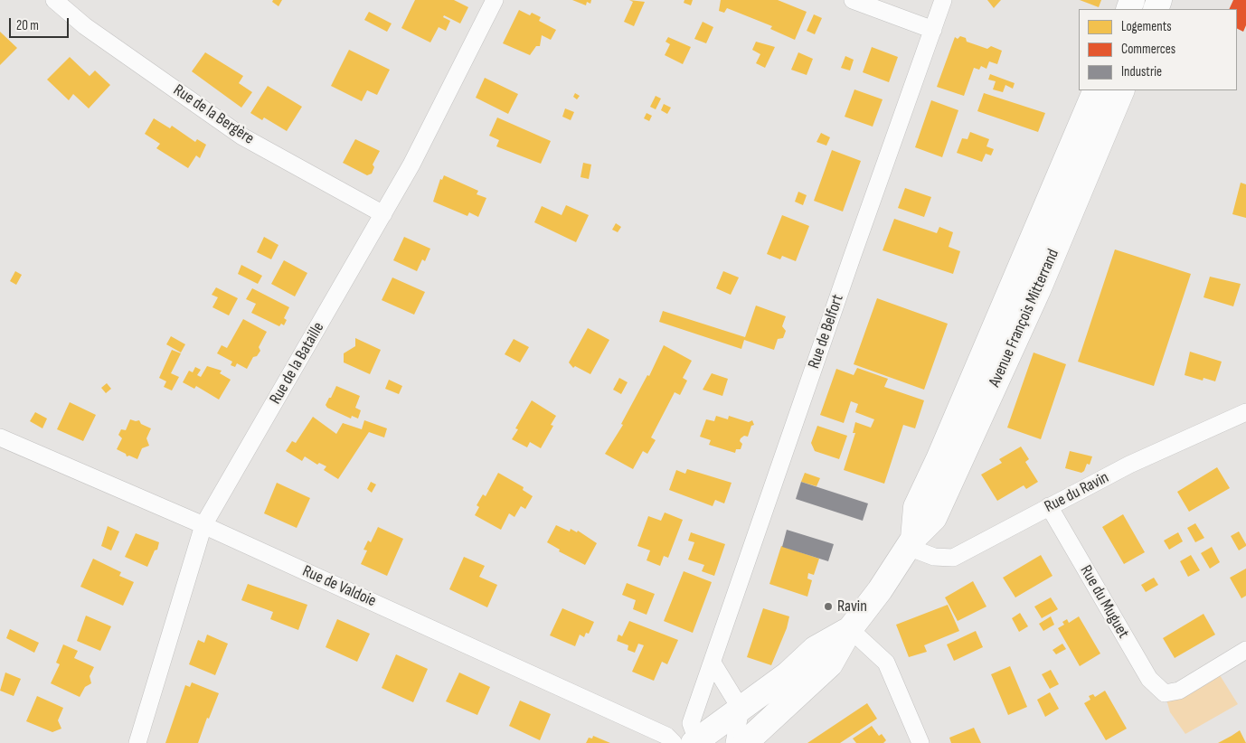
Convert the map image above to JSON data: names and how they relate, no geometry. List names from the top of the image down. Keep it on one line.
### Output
{"streets":{"main road":["Avenue François Mitterrand"],"street":["Rue de la Bergère","Rue de Belfort","Rue de la Bataille","Rue du Ravin","Rue de Valdoie","Rue du Muguet"]},"crossings":[["Rue de la Bergère","Rue de la Bataille"],["Avenue François Mitterrand","Rue du Ravin"],["Rue de Belfort","Rue de Valdoie"],["Rue de la Bataille","Rue de Valdoie"],["Rue du Ravin","Rue du Muguet"]],"places":["Ravin"],"legend":["Logements","Commerces","Industrie"],"scale_bar":"20 m"}
